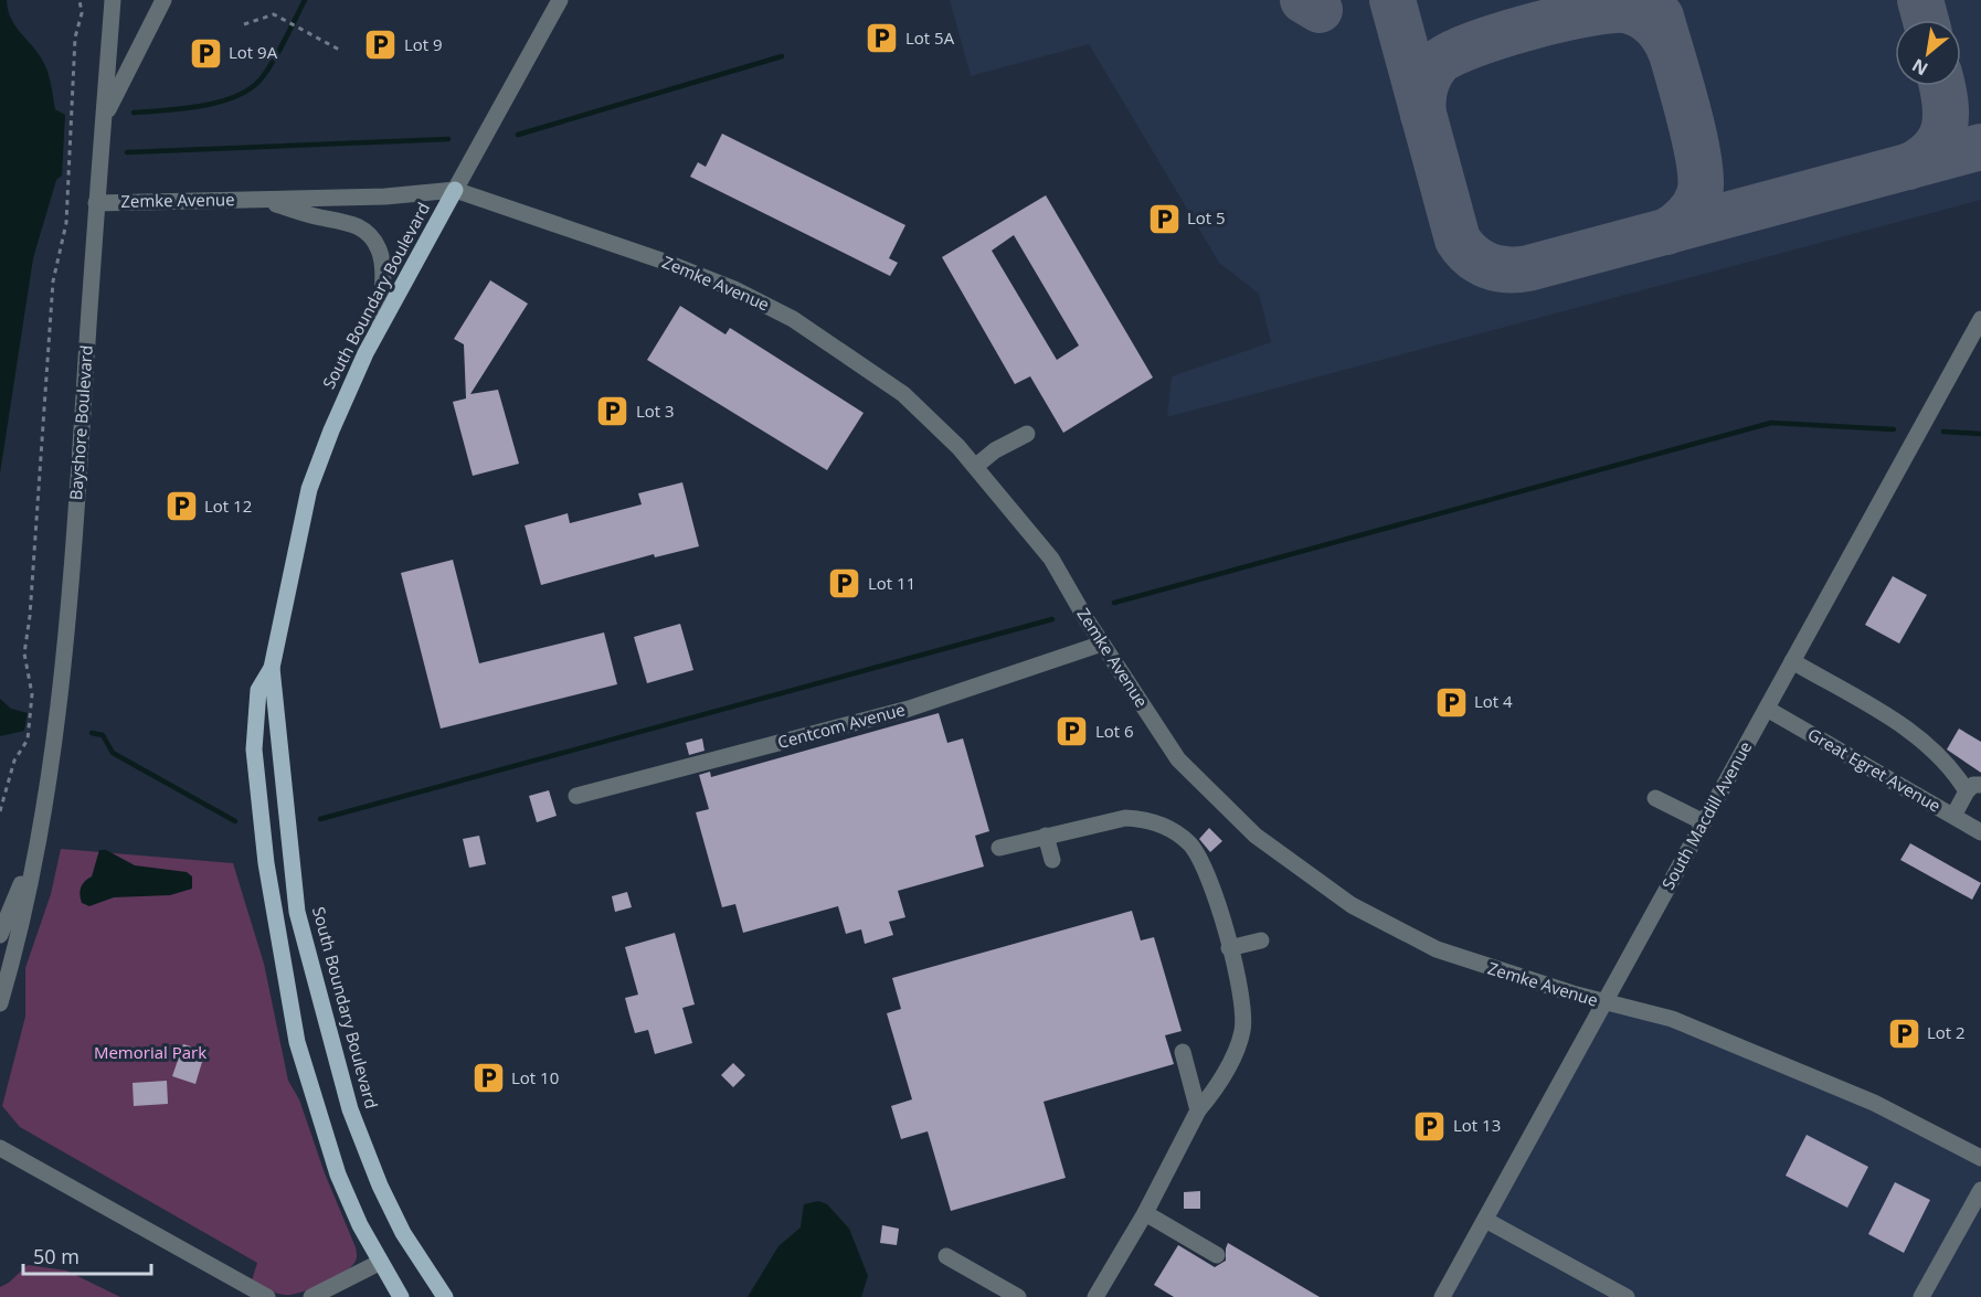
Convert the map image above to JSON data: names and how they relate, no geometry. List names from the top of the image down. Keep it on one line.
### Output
{"streets":{"main road":["South Boundary Boulevard"],"street":["Zemke Avenue","Bayshore Boulevard","Centcom Avenue","Great Egret Avenue","South Macdill Avenue"]},"crossings":[["Zemke Avenue","South Boundary Boulevard"],["Zemke Avenue","Bayshore Boulevard"],["Zemke Avenue","Centcom Avenue"],["Zemke Avenue","South Macdill Avenue"],["Great Egret Avenue","South Macdill Avenue"]],"parks":["Memorial Park"],"places":{"parking":["Lot 5A","Lot 9","Lot 9A","Lot 5","Lot 3","Lot 12","Lot 11","Lot 4","Lot 6","Lot 2","Lot 10","Lot 13"]},"scale_bar":"50 m","north":"bottom left"}
